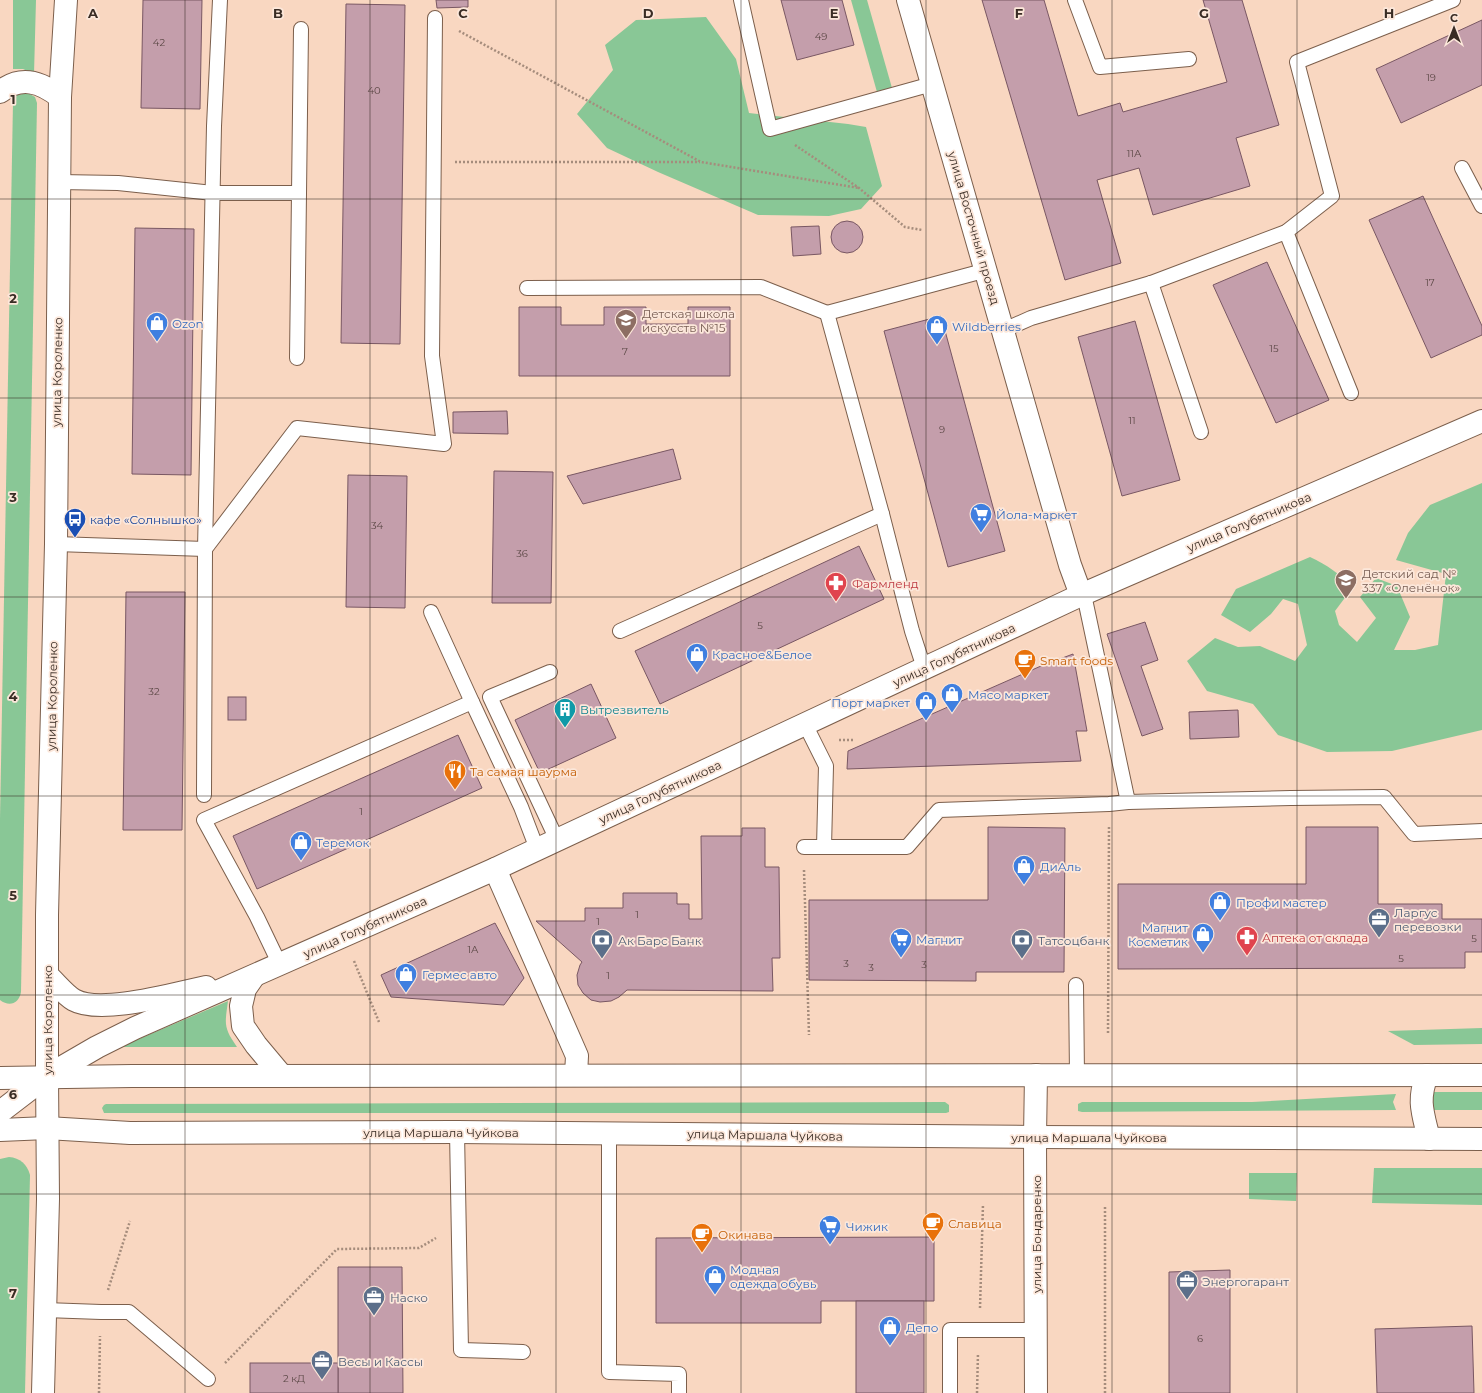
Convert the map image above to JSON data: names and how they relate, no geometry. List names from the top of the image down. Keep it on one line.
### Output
{"streets":{"street":["улица Восточный проезд","улица Короленко","улица Голубятникова","улица Маршала Чуйкова","улица Бондаренко"]},"crossings":[["улица Восточный проезд","улица Голубятникова"],["улица Короленко","улица Голубятникова"],["улица Короленко","улица Маршала Чуйкова"],["улица Маршала Чуйкова","улица Бондаренко"]],"places":{"school or university":["Детская школа искусств №15","Детский сад № 337 «Оленёнок»"],"shop":["Ozon","Wildberries","Красное&Белое","Мясо маркет","Порт маркет","Теремок","ДиАль","Профи мастер","Магнит Косметик","Гермес авто","Модная одежда обувь","Депо"],"supermarket":["Йола-маркет","Магнит","Чижик"],"bus stop":["кафе «Солнышко»"],"pharmacy":["Фармленд","Аптека от склада"],"cafe":["Smart foods","Славица","Окинава"],"building":["Вытрезвитель"],"restaurant":["Та самая шаурма"],"office":["Ларгус перевозки","Энергогарант","Наско","Весы и Кассы"],"bank":["Ак Барс Банк","Татсоцбанк"]},"house_numbers":["49","42","19","40","11А","17","15","7","11","9","34","36","5","32","1","1","1","5","1А","5","3","3","3","1","6","2 кД"],"north":"top","grid":{"columns":["A","B","C","D","E","F","G","H"],"rows":["1","2","3","4","5","6","7"]}}
